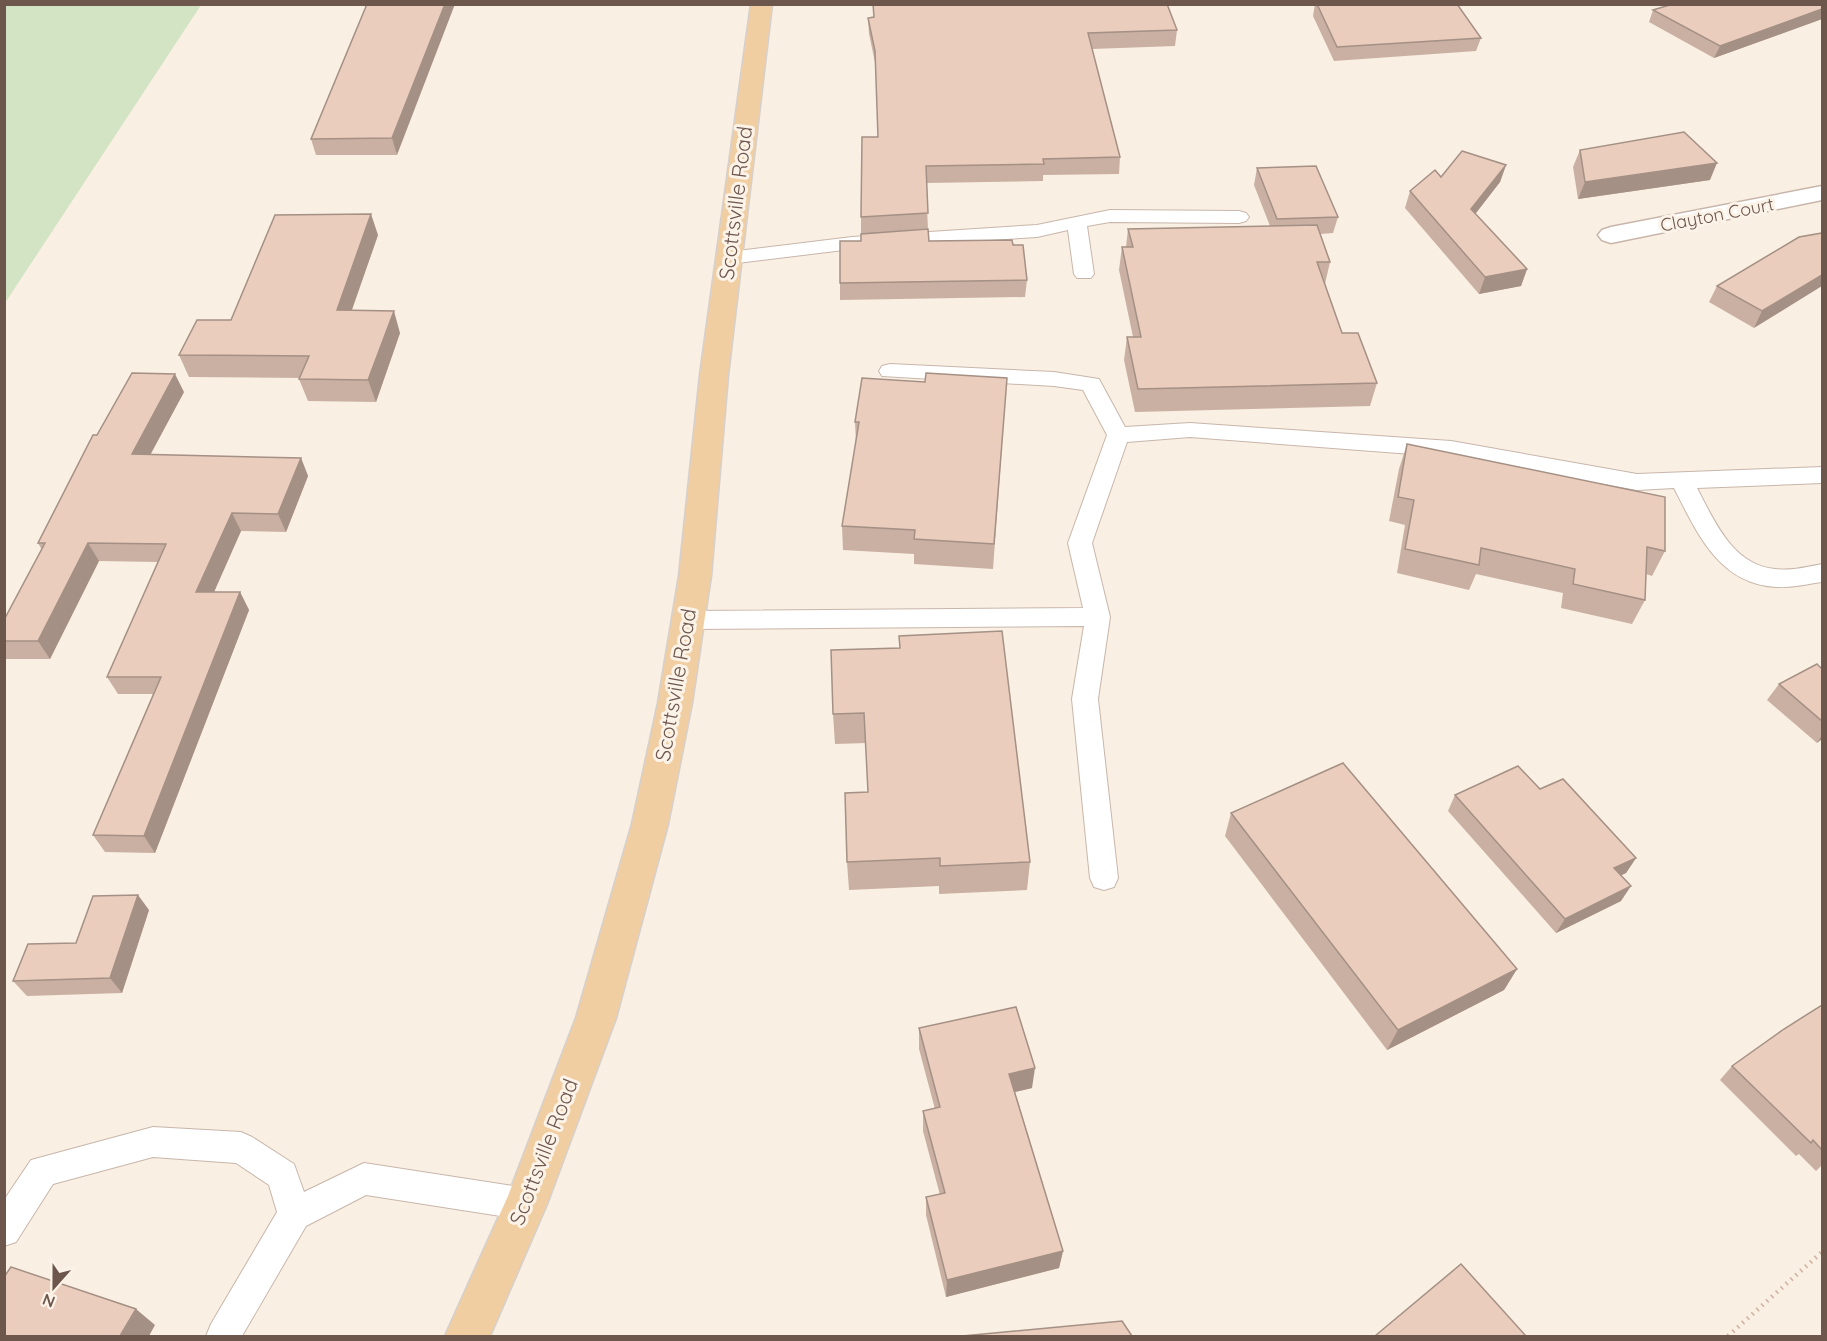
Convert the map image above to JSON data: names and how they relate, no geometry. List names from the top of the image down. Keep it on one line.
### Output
{"streets":{"main road":["Scottsville Road"],"street":["Clayton Court"]},"north":"bottom"}
